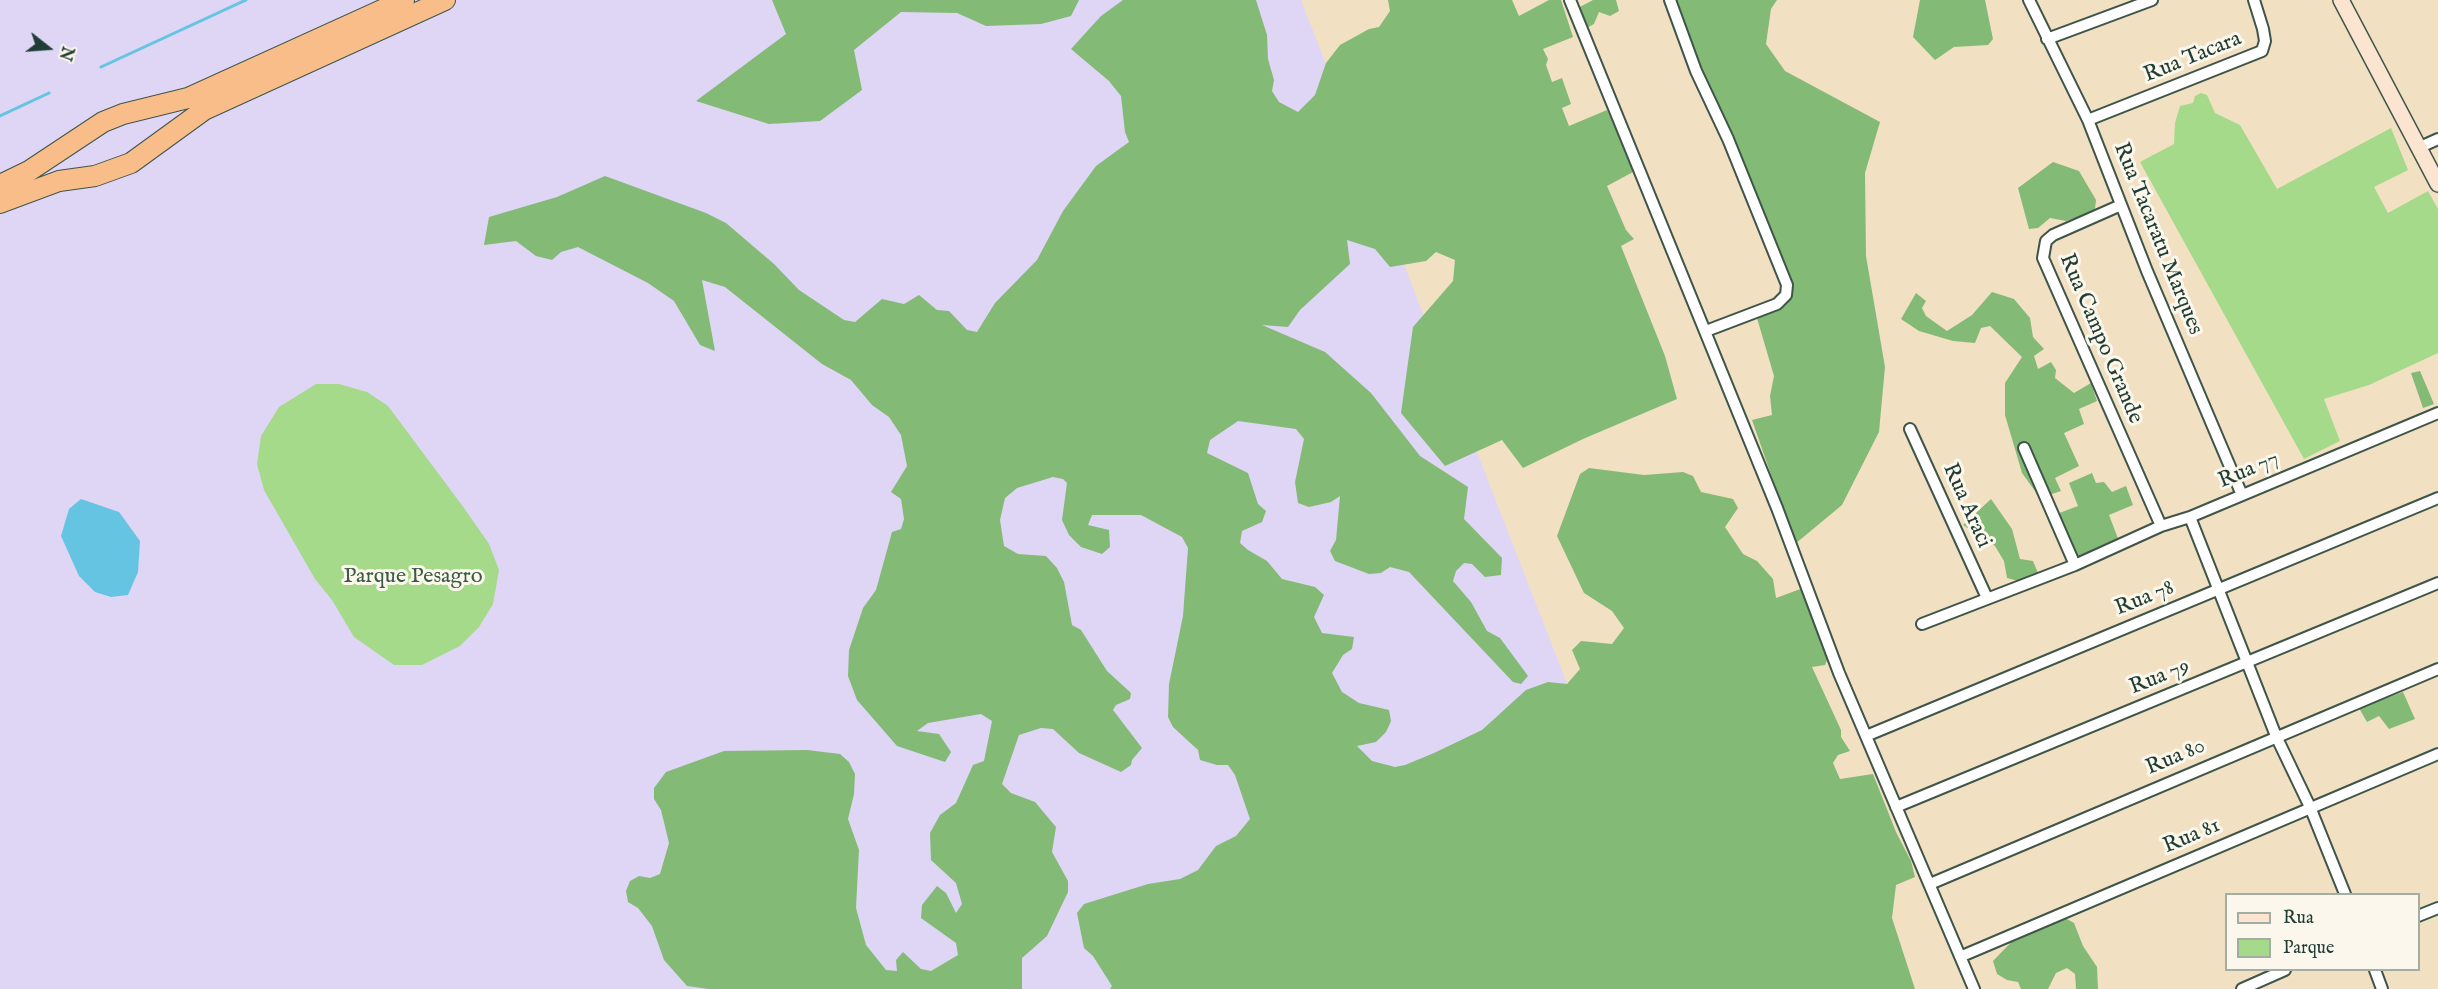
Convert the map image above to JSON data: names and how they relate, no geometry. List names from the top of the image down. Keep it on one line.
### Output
{"streets":{"street":["Rua Tacara","Rua Tacaratu Marques","Rua Campo Grande","Rua 77","Rua Araci","Rua 78","Rua 79","Rua 80","Rua 81"]},"crossings":[["Rua Tacara","Rua Tacaratu Marques"],["Rua Tacaratu Marques","Rua Campo Grande"],["Rua Tacaratu Marques","Rua 77"],["Rua Campo Grande","Rua 77"],["Rua 77","Rua Araci"]],"parks":["Parque Pesagro"],"legend":["Rua","Parque"],"north":"right"}
